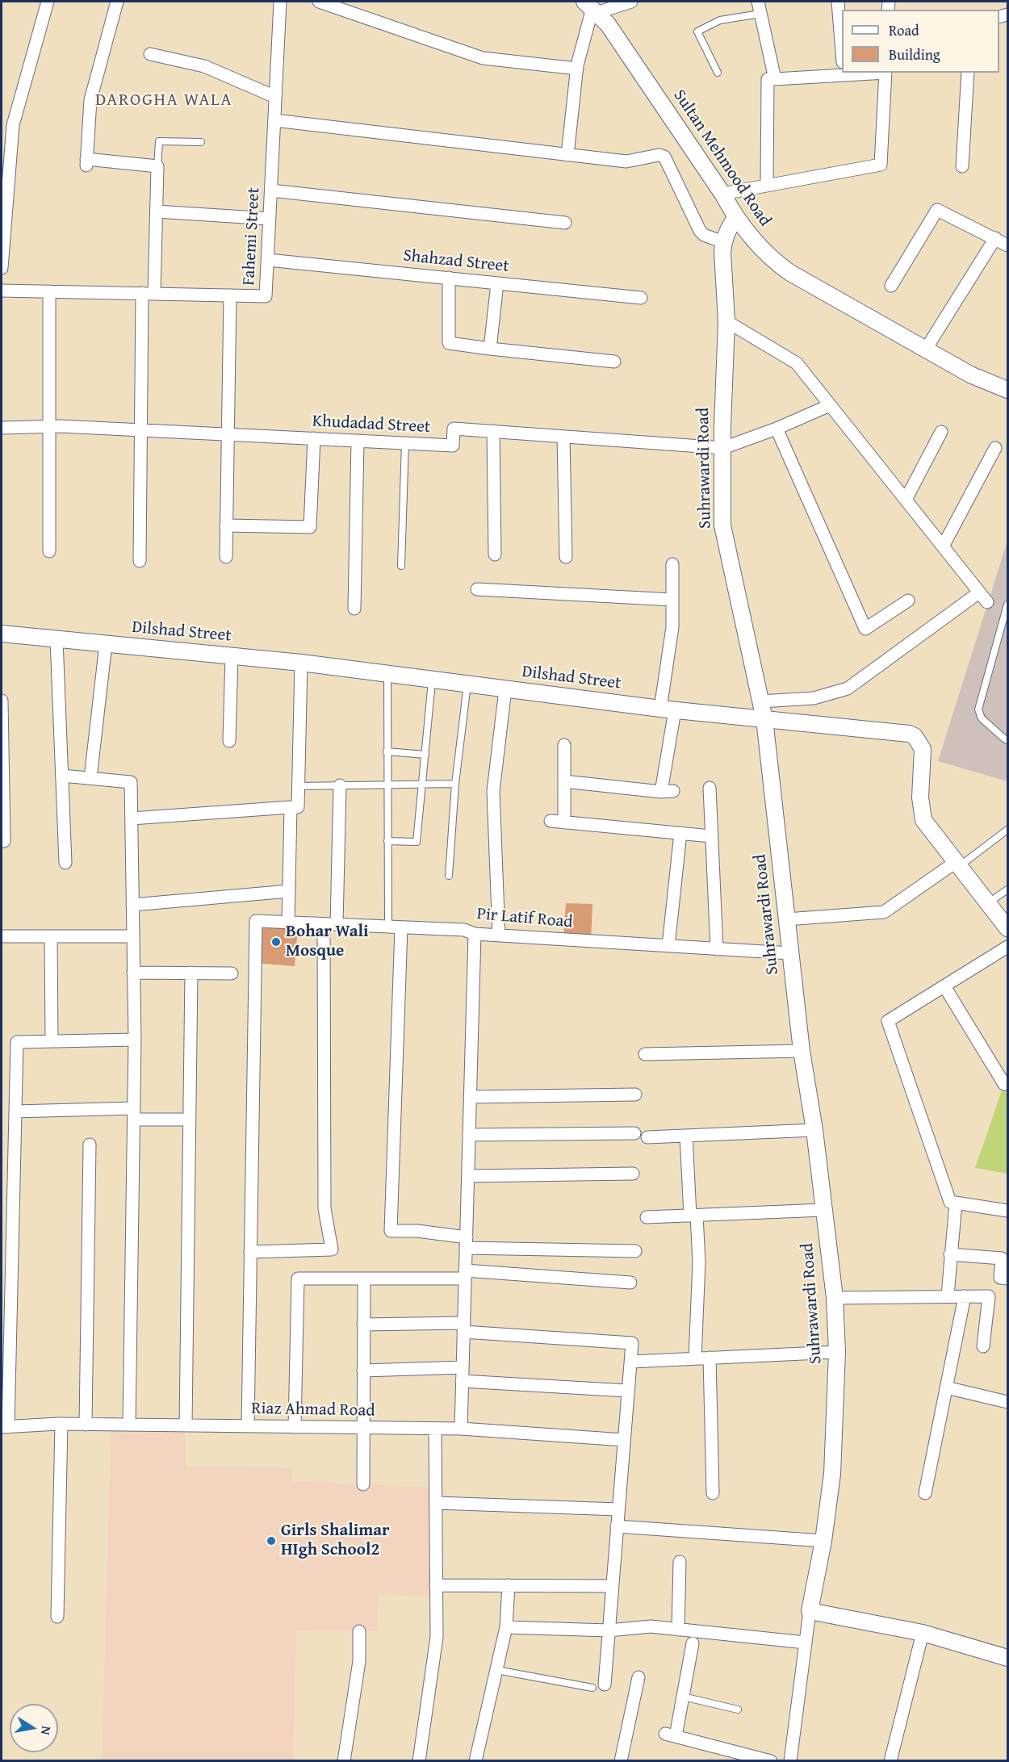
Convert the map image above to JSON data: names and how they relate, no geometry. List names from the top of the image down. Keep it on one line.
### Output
{"streets":{"street":["Sultan Mehmood Road","Fahemi Street","Shahzad Street","Khudadad Street","Suhrawardi Road","Dilshad Street","Pir Latif Road","Riaz Ahmad Road"]},"crossings":[["Sultan Mehmood Road","Suhrawardi Road"],["Fahemi Street","Shahzad Street"],["Khudadad Street","Suhrawardi Road"],["Suhrawardi Road","Dilshad Street"],["Suhrawardi Road","Pir Latif Road"]],"districts":["DAROGHA WALA"],"places":["Bohar Wali Mosque","Girls Shalimar HIgh School2"],"legend":["Road","Building"],"north":"right"}
